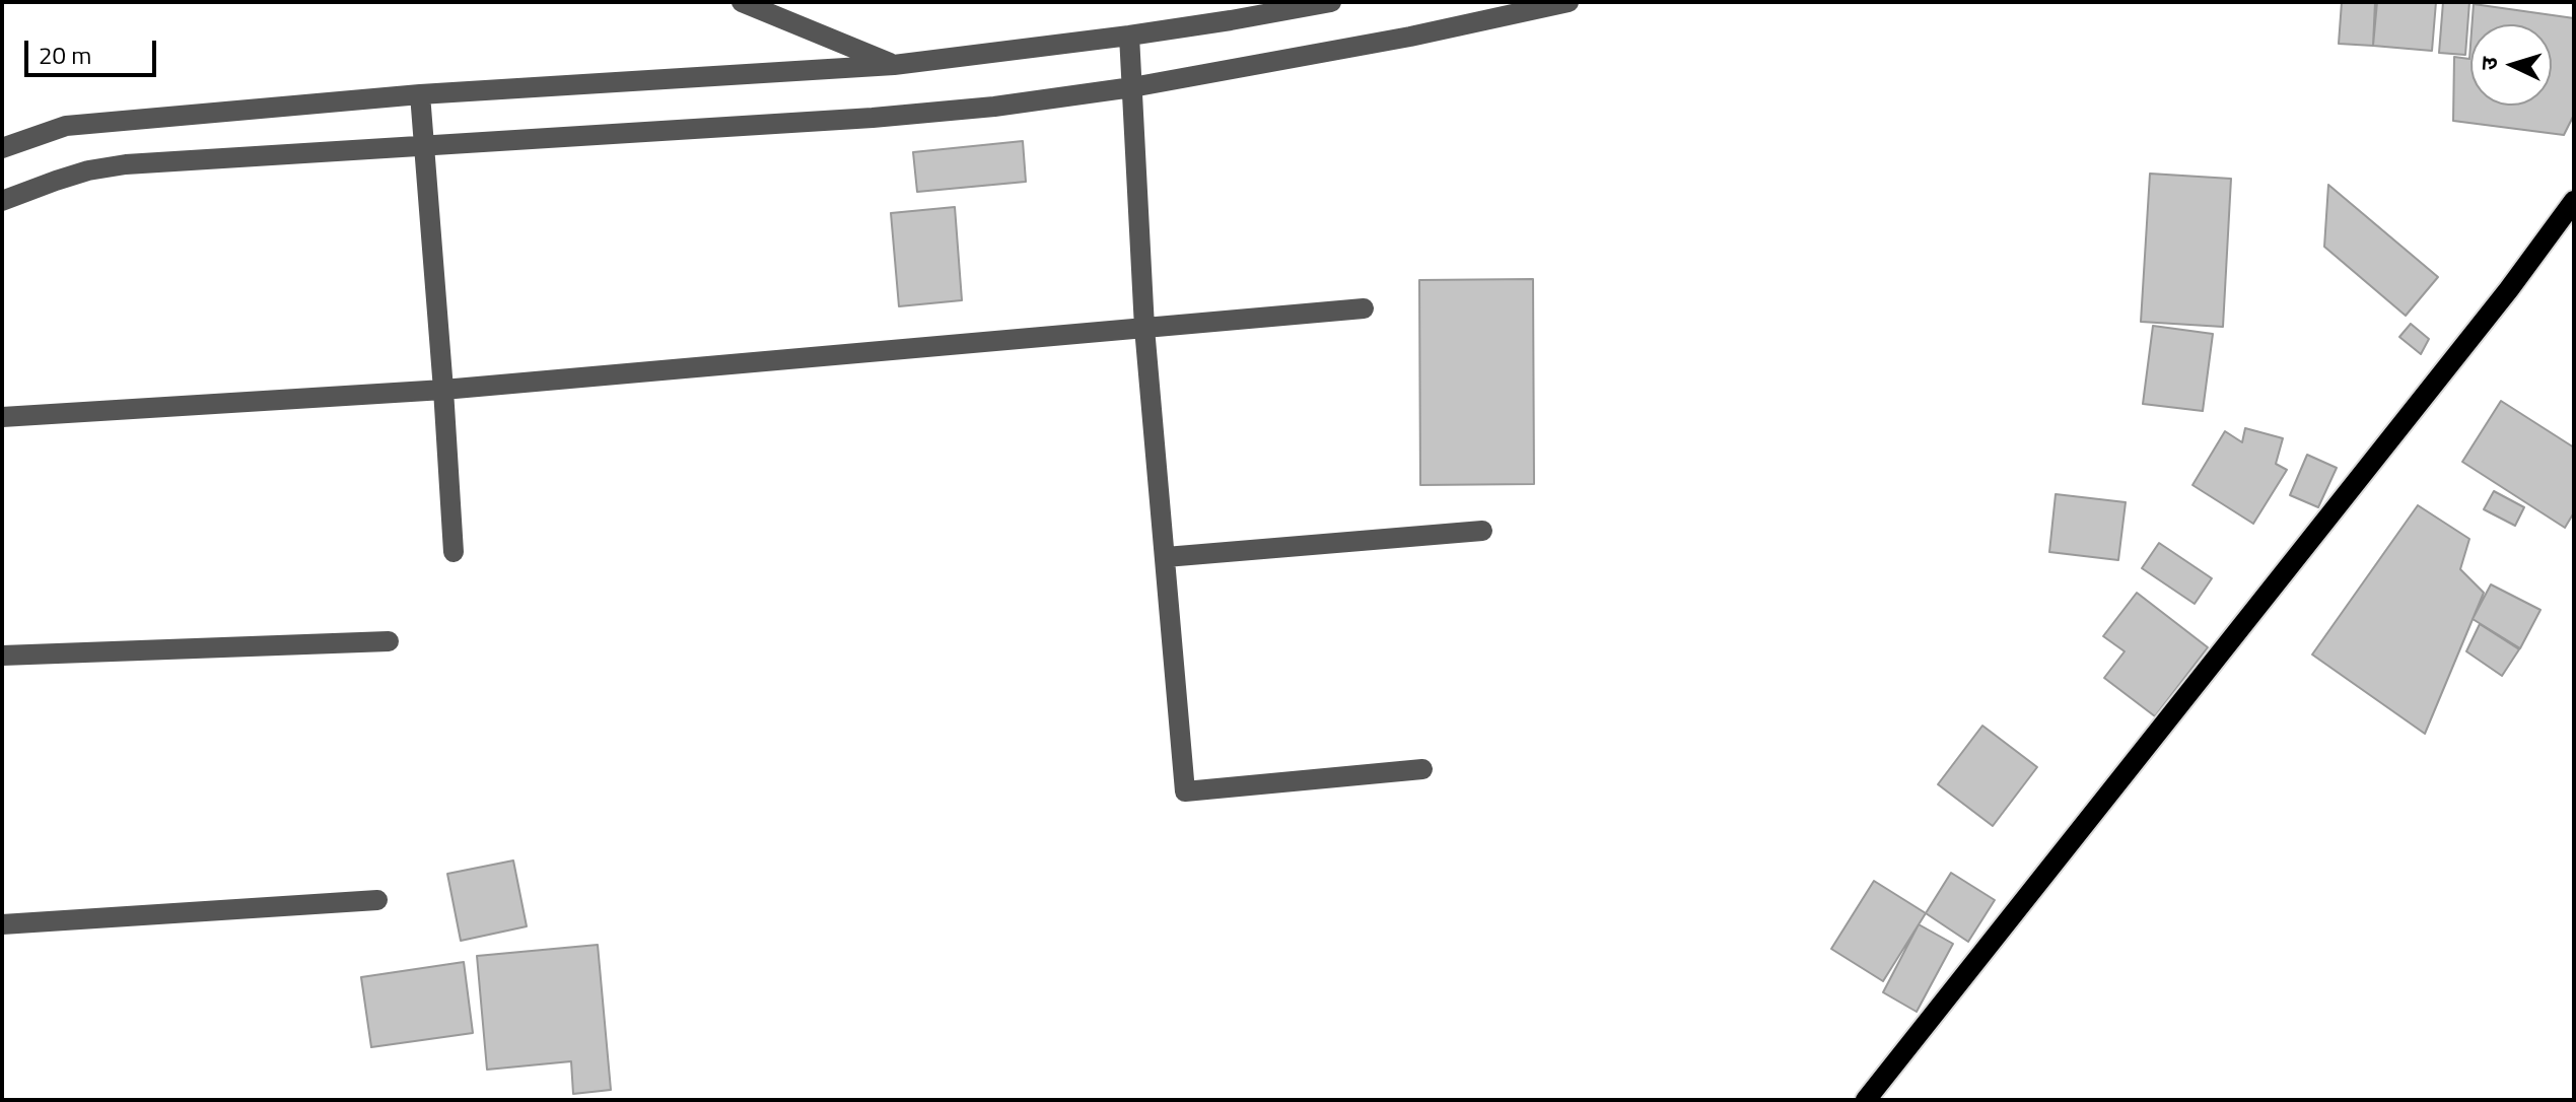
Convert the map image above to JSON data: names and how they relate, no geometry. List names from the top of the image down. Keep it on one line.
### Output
{"scale_bar":"20 m","north":"left"}
